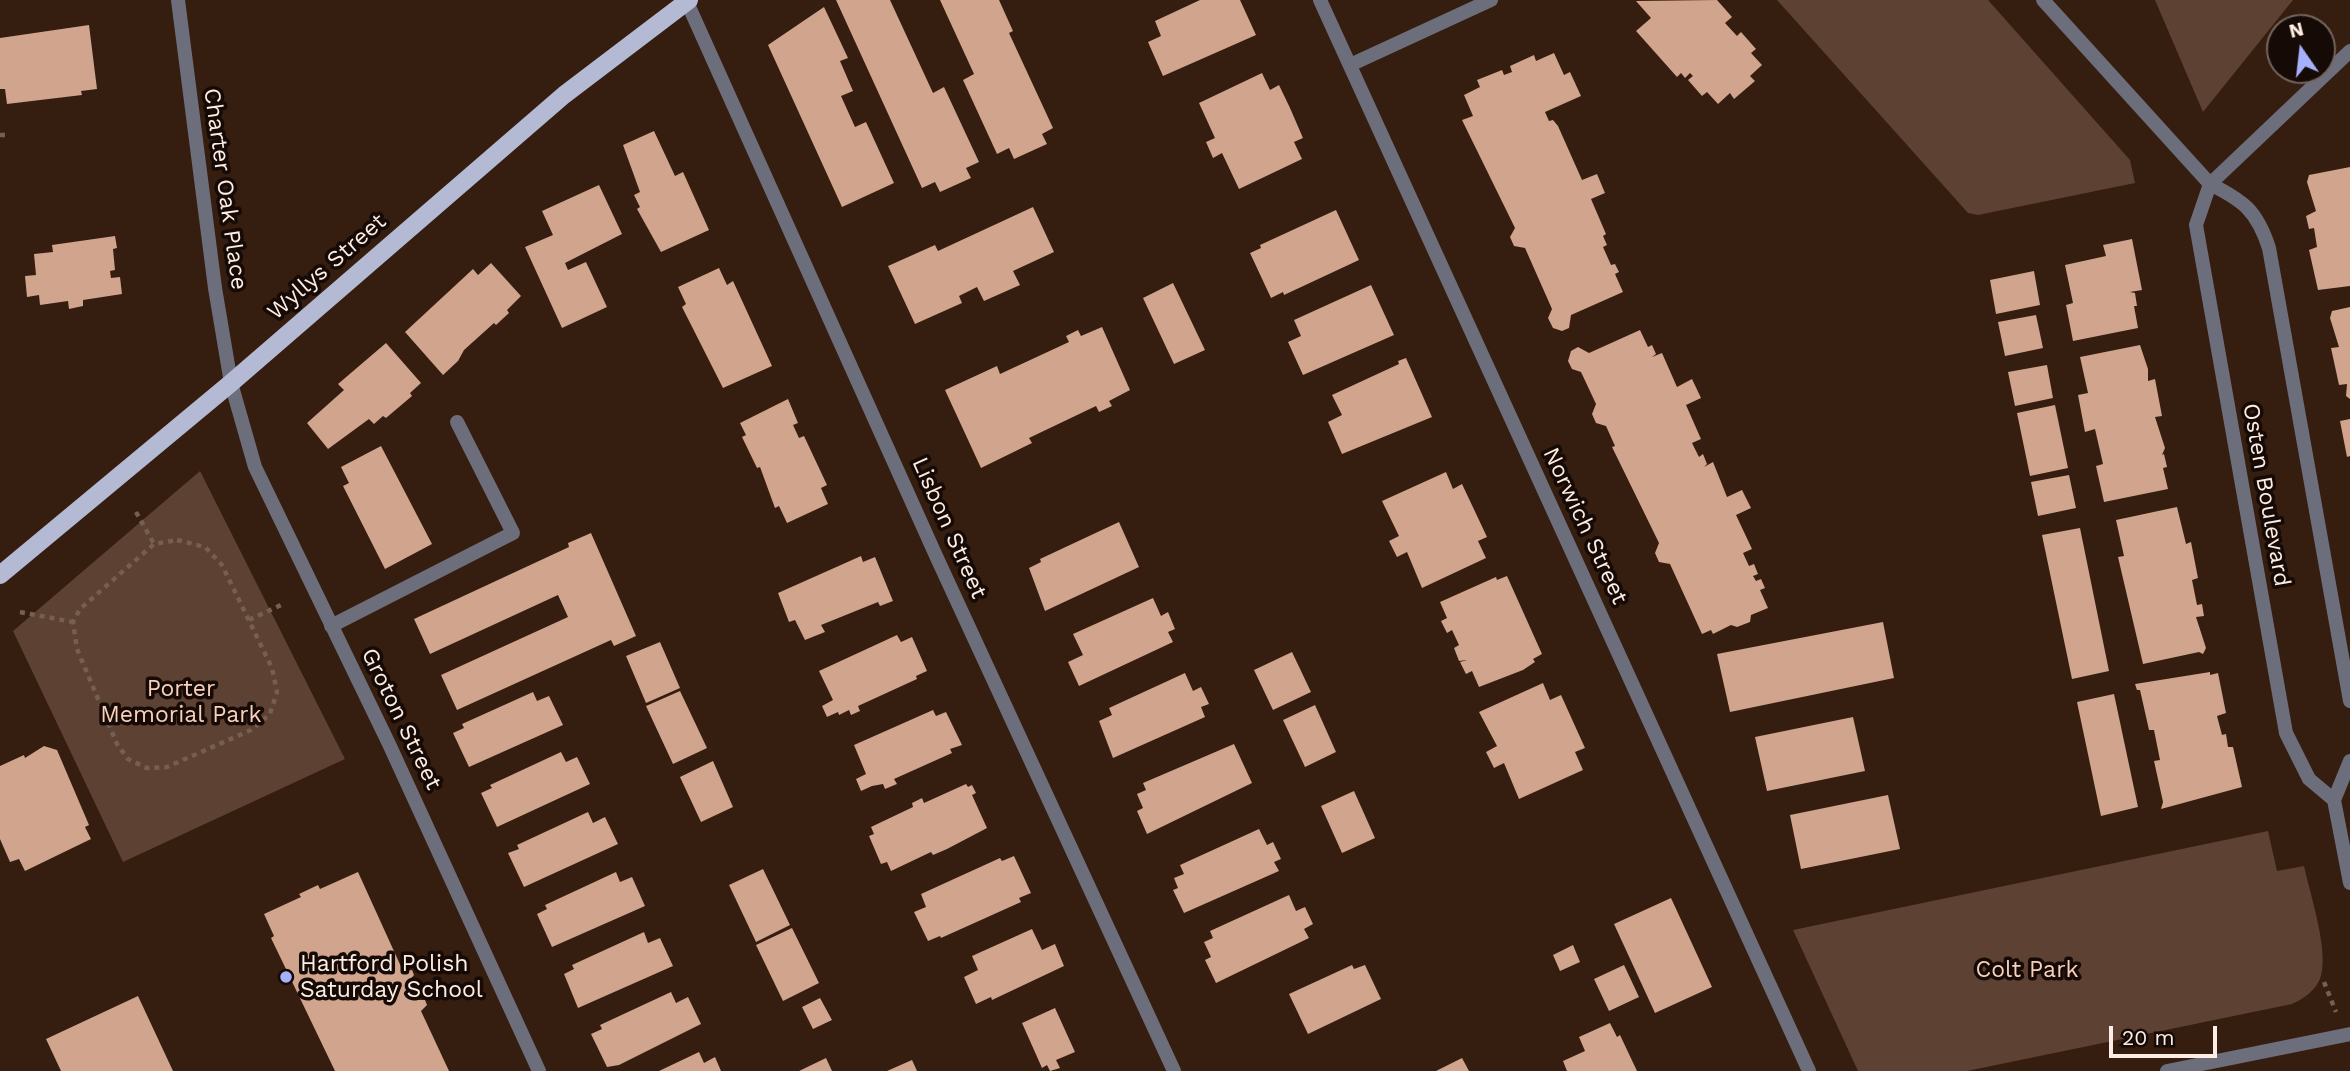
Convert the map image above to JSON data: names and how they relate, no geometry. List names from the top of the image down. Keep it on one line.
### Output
{"streets":{"main road":["Wyllys Street"],"street":["Charter Oak Place","Osten Boulevard","Norwich Street","Lisbon Street","Groton Street"]},"crossings":[["Charter Oak Place","Wyllys Street"],["Charter Oak Place","Groton Street"],["Wyllys Street","Lisbon Street"],["Wyllys Street","Groton Street"]],"parks":["Porter Memorial Park","Colt Park"],"places":["Hartford Polish Saturday School"],"scale_bar":"20 m","north":"top"}
